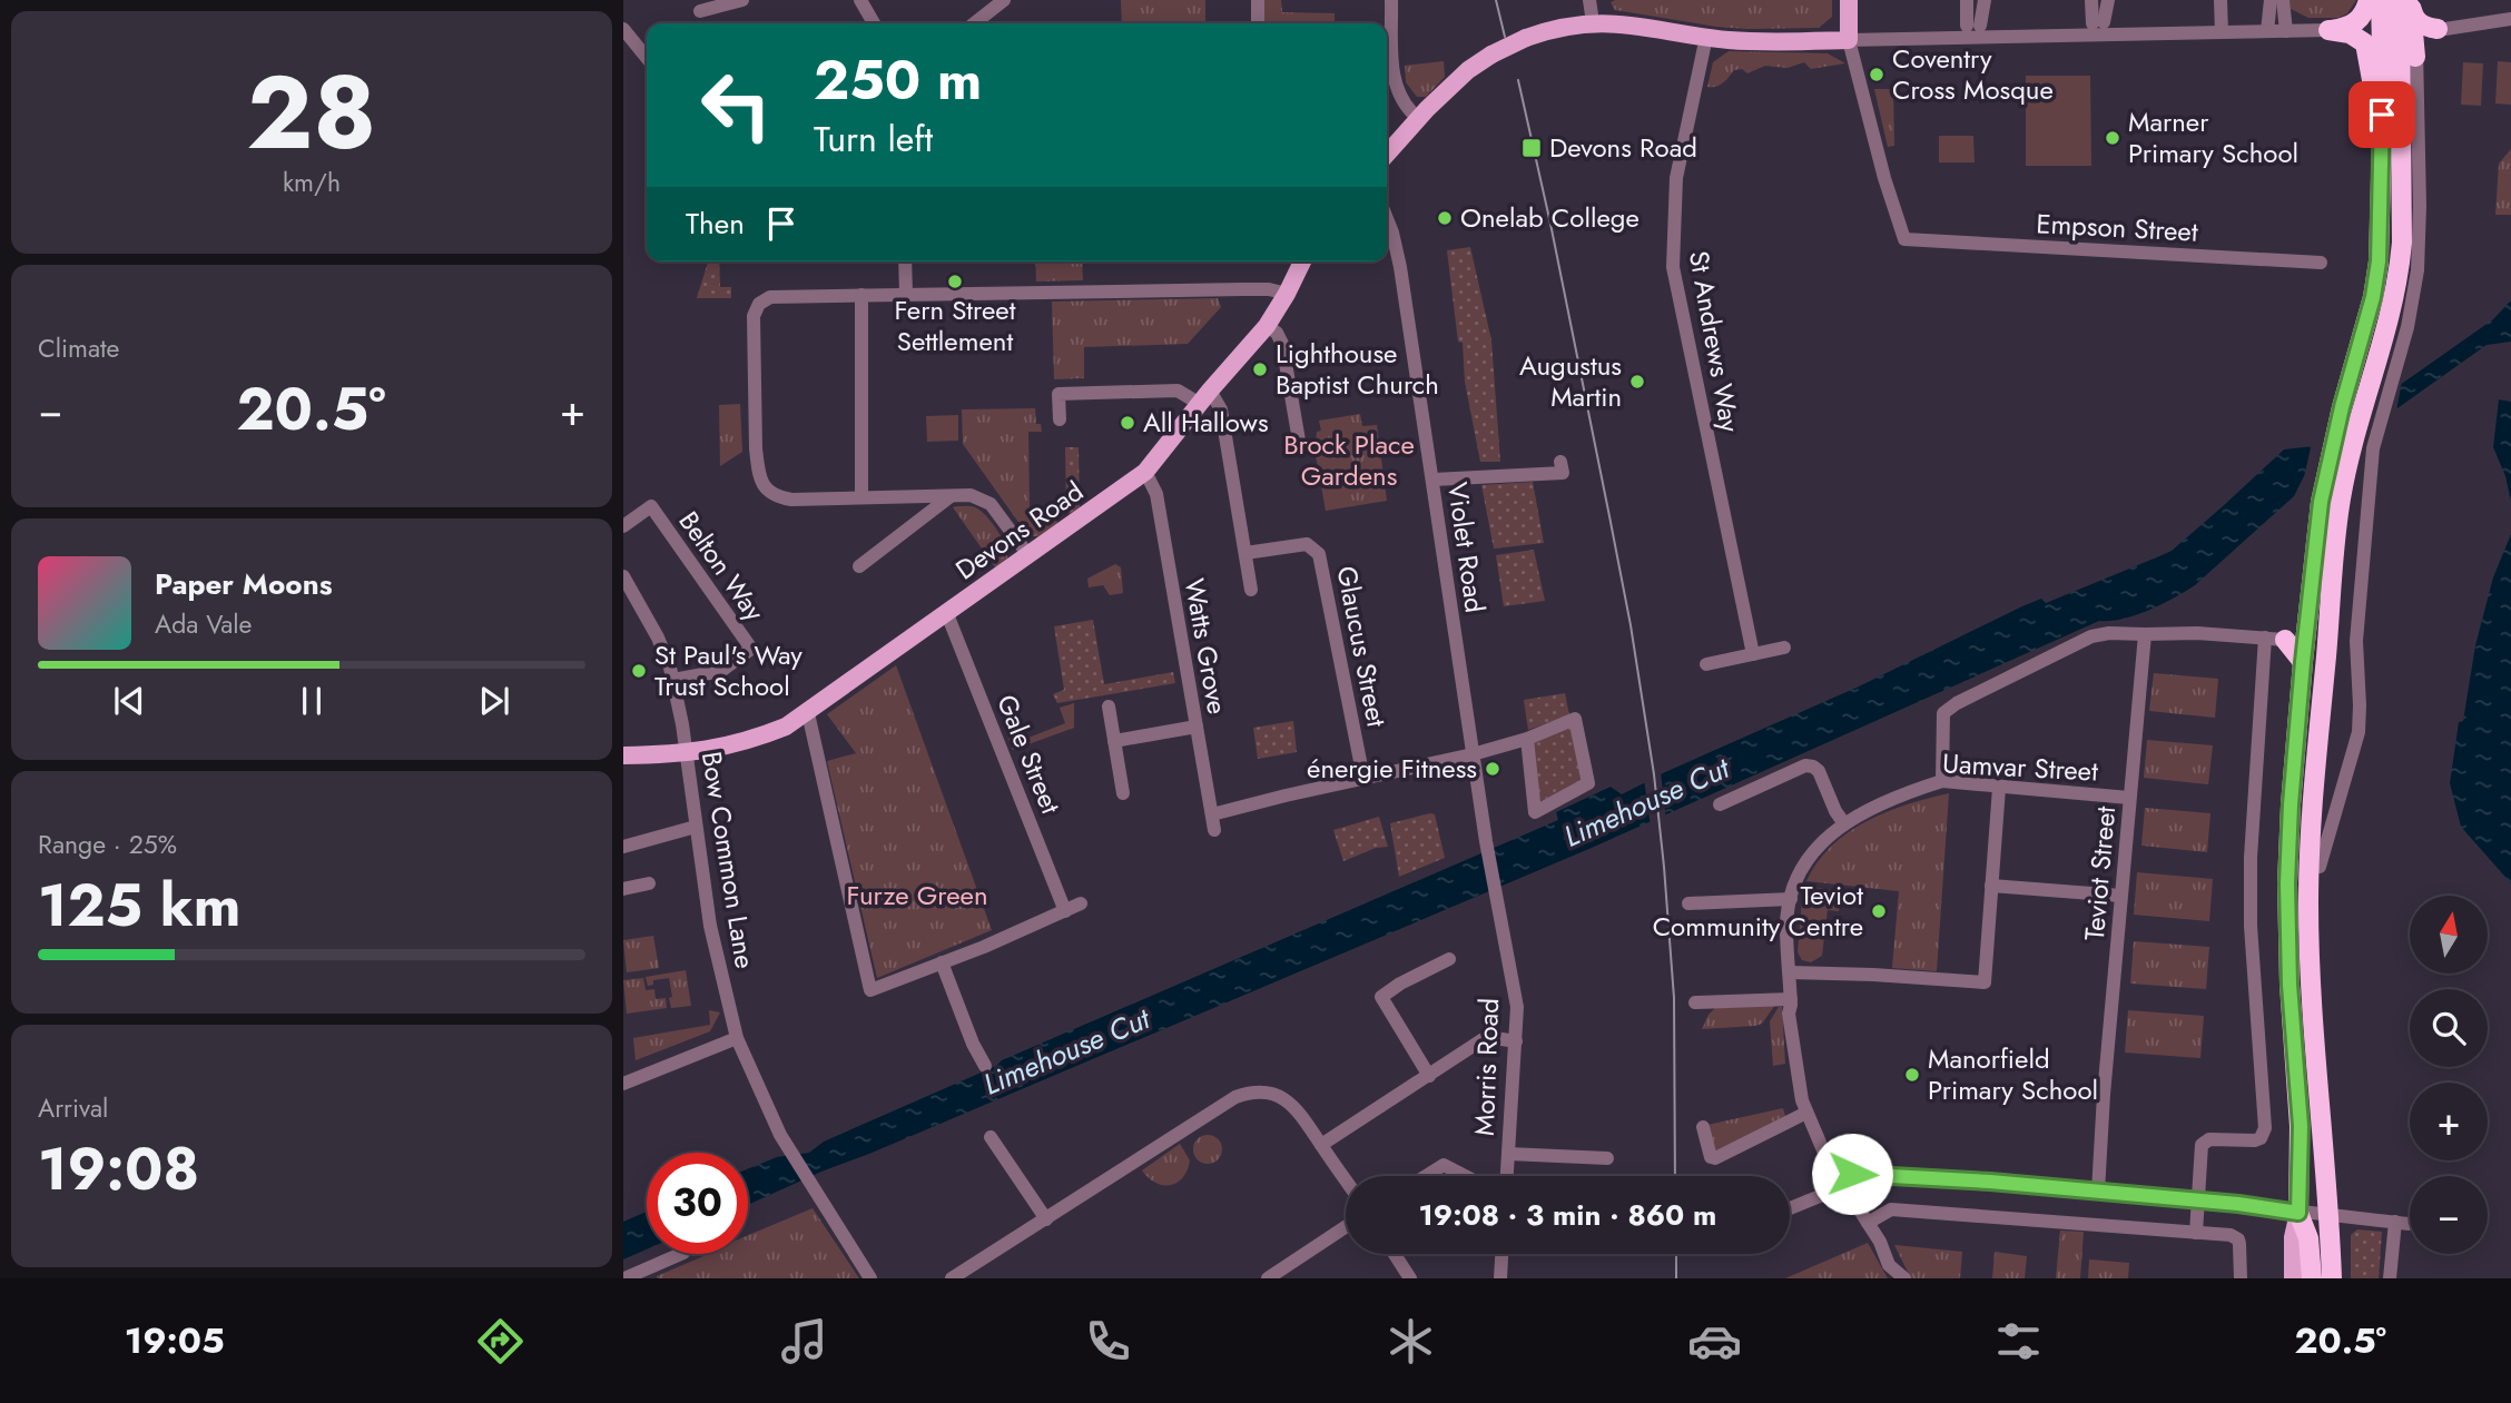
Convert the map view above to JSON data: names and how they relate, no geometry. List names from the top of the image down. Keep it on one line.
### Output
{"streets":{"main road":["Devons Road"],"street":["Empson Street","St Andrews Way","Violet Road","Belton Way","Watts Grove","Glaucus Street","Gale Street","Uamvar Street","Bow Common Lane","Teviot Street","Morris Road"]},"crossings":[["Devons Road","Watts Grove"],["Devons Road","Gale Street"],["Devons Road","Bow Common Lane"],["Violet Road","Morris Road"],["Belton Way","Bow Common Lane"],["Uamvar Street","Teviot Street"]],"water":["Limehouse Cut"],"parks":["Brock Place Gardens","Furze Green"],"places":{"other":["Coventry Cross Mosque","Marner Primary School","Onelab College","Fern Street Settlement","Lighthouse Baptist Church","Augustus Martin","All Hallows","St Paul's Way Trust School","énergie Fitness","Teviot Community Centre","Manorfield Primary School"],"transit":["Devons Road"]},"north":"top","page":{"tile":[["28","km/h"],"Climate",["Range · 25%","125 km"],["Arrival","19:08"]],"turn":["250 m","Turn left"],"then":"Then","heat":["−","20.5°","+"],"song":["Paper Moons","Ada Vale"],"map_buttons":["+","−"],"limit":"30","trip":"19:08 · 3 min · 860 m","tabs":["19:05","20.5°"]}}
